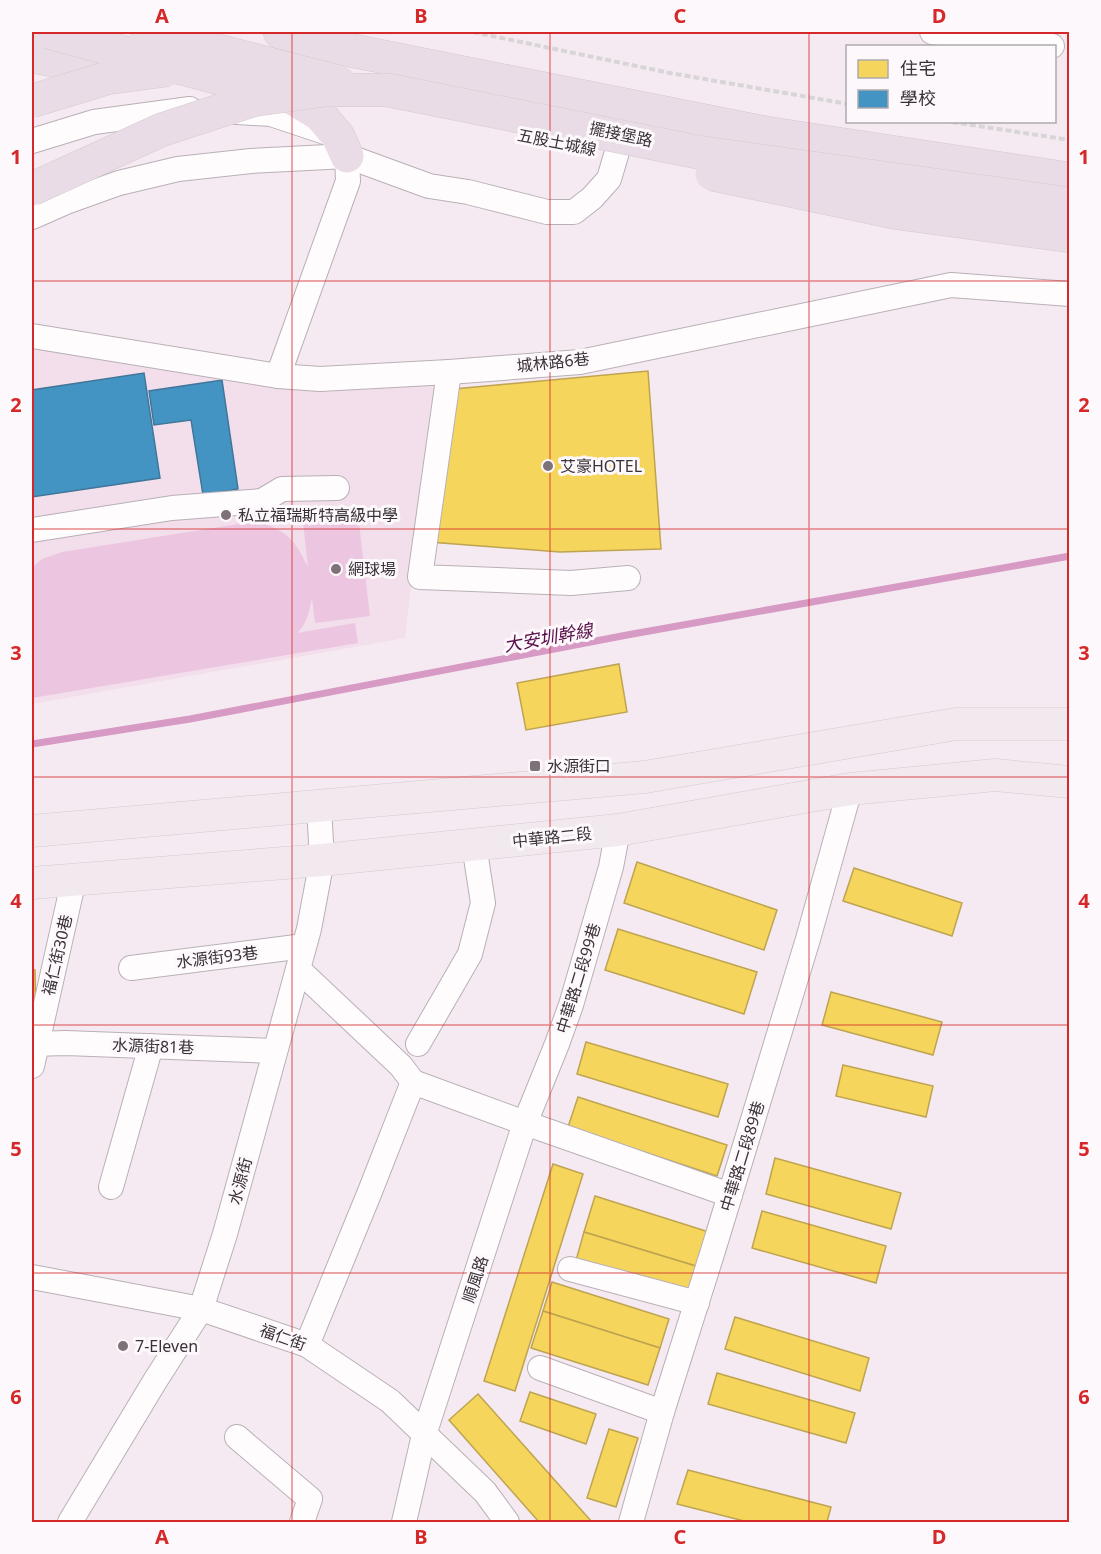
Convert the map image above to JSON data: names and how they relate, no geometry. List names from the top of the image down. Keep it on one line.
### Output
{"streets":{"highway":["五股土城線"],"main road":["中華路二段"],"street":["擺接堡路","城林路6巷","福仁街30巷","水源街93巷","中華路二段99巷","水源街81巷","中華路二段89巷","水源街","順風路","福仁街"]},"crossings":[["中華路二段","福仁街30巷"],["中華路二段","中華路二段99巷"],["中華路二段","中華路二段89巷"],["中華路二段","水源街"],["福仁街30巷","水源街81巷"],["水源街93巷","水源街"],["中華路二段99巷","順風路"],["水源街81巷","水源街"],["水源街","福仁街"],["順風路","福仁街"]],"water":["大安圳幹線"],"places":{"other":["艾豪HOTEL","私立福瑞斯特高級中學","網球場","7-Eleven"],"transit":["水源街口"]},"legend":["住宅","學校"],"grid":{"columns":["A","B","C","D"],"rows":["1","2","3","4","5","6"]}}
